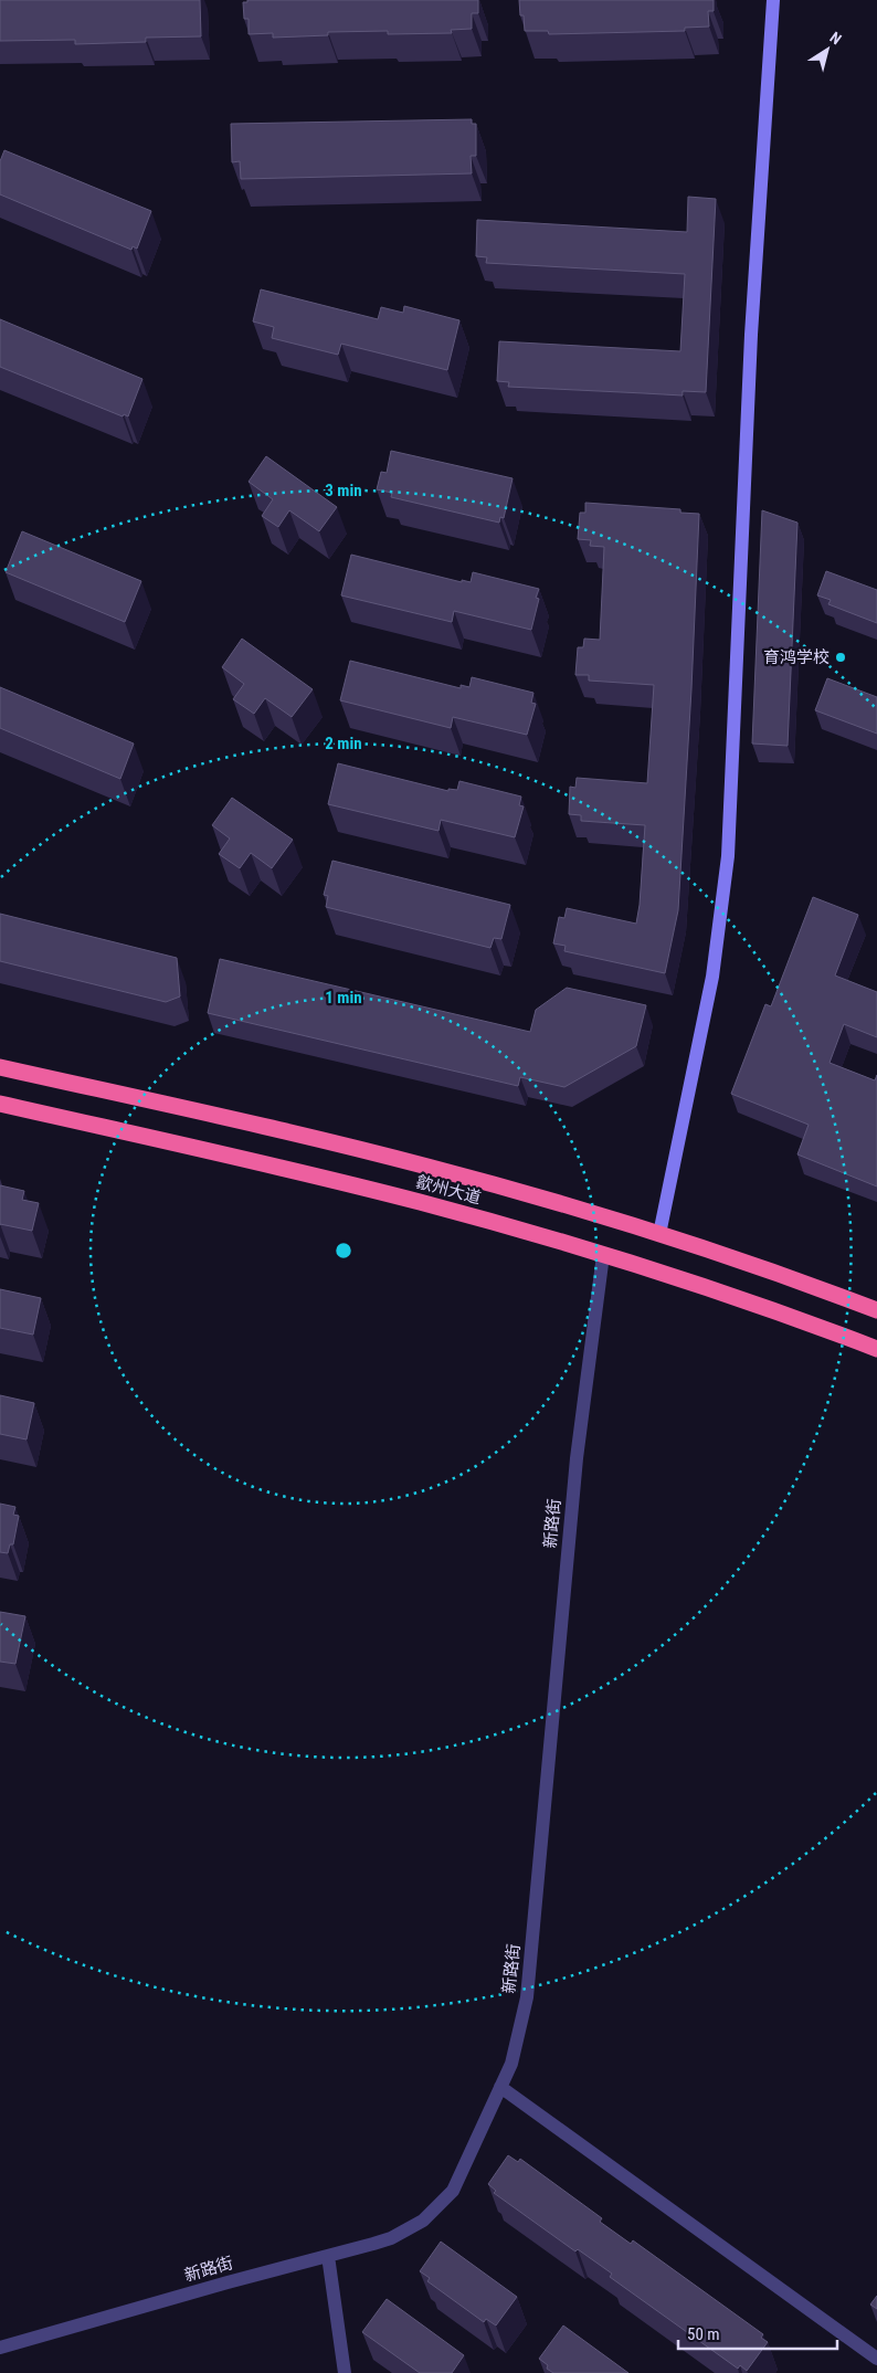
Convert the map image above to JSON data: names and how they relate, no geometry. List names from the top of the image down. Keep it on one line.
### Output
{"streets":{"highway":["歙州大道"],"street":["新路街"]},"crossings":[["歙州大道","新路街"]],"places":["育鸿学校"],"scale_bar":"50 m","north":"top right","rings":["3 min","2 min","1 min"]}
